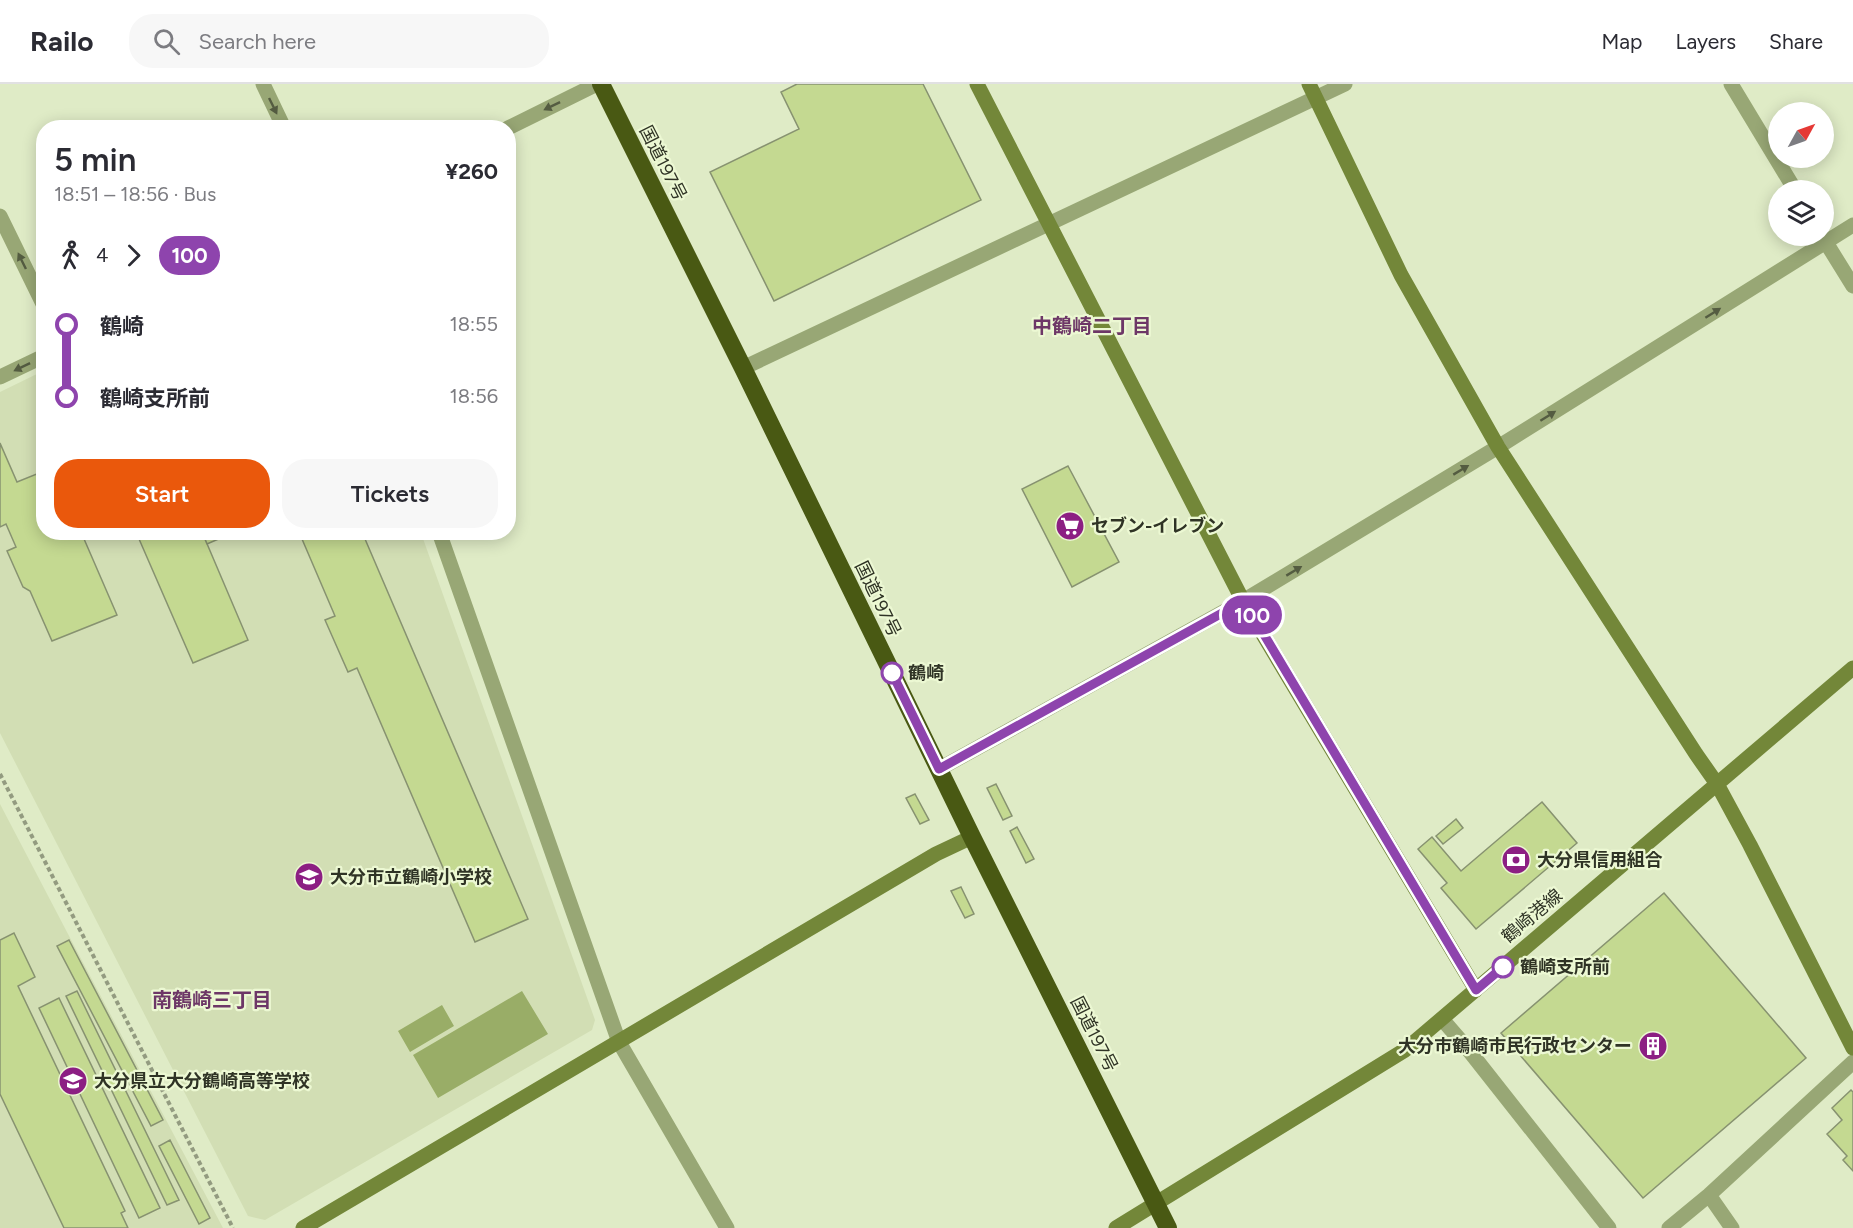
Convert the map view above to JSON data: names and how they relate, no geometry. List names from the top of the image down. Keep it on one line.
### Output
{"streets":{"highway":["国道197号"],"street":["鶴崎港線"]},"crossings":[["国道197号","鶴崎港線"]],"districts":["中鶴崎二丁目","南鶴崎三丁目"],"places":{"supermarket":["セブン-イレブン"],"other":["鶴崎","鶴崎支所前"],"bank":["大分県信用組合"],"school or university":["大分市立鶴崎小学校","大分県立大分鶴崎高等学校"],"building":["大分市鶴崎市民行政センター"]},"lines":["bus line 100"],"north":"top right","page":{"header":"Railo","search":"Search here","nav":["Map","Layers","Share"],"on_map":"100","heading":["5 min","18:51 – 18:56 · Bus","¥260"],"legs":["4","100"],"list":[{"name":"鶴崎","value":"18:55"},{"name":"鶴崎支所前","value":"18:56"}],"buttons":["Start","Tickets"]}}
